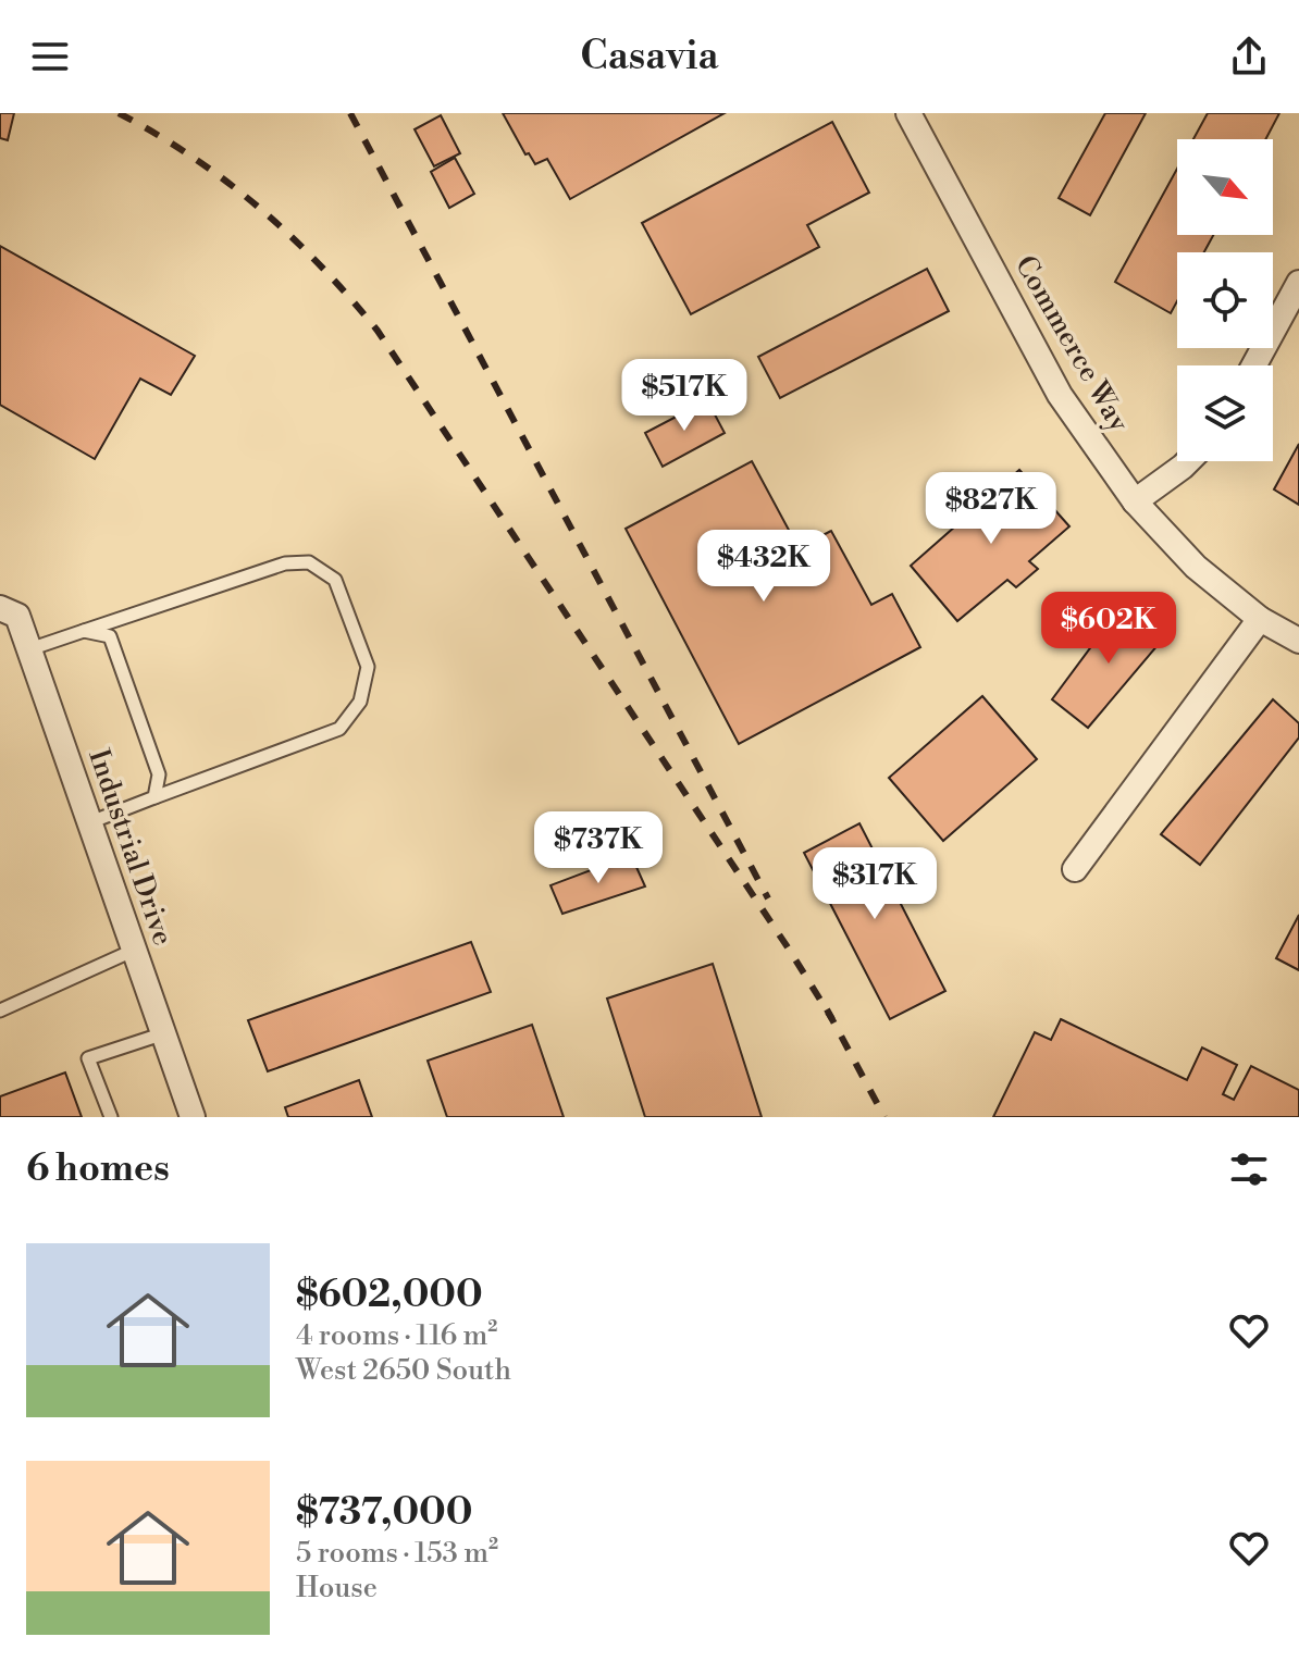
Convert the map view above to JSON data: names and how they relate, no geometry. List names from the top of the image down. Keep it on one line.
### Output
{"streets":{"street":["Commerce Way","Industrial Drive"]},"north":"bottom right","page":{"header":"Casavia","price":["$517K","$827K","$432K","$602K","$737K","$317K"],"heading":"6 homes","list":[{"name":"$602,000","note":"4 rooms · 116 m² · West 2650 South"},{"name":"$737,000","note":"5 rooms · 153 m² · House"}]}}
